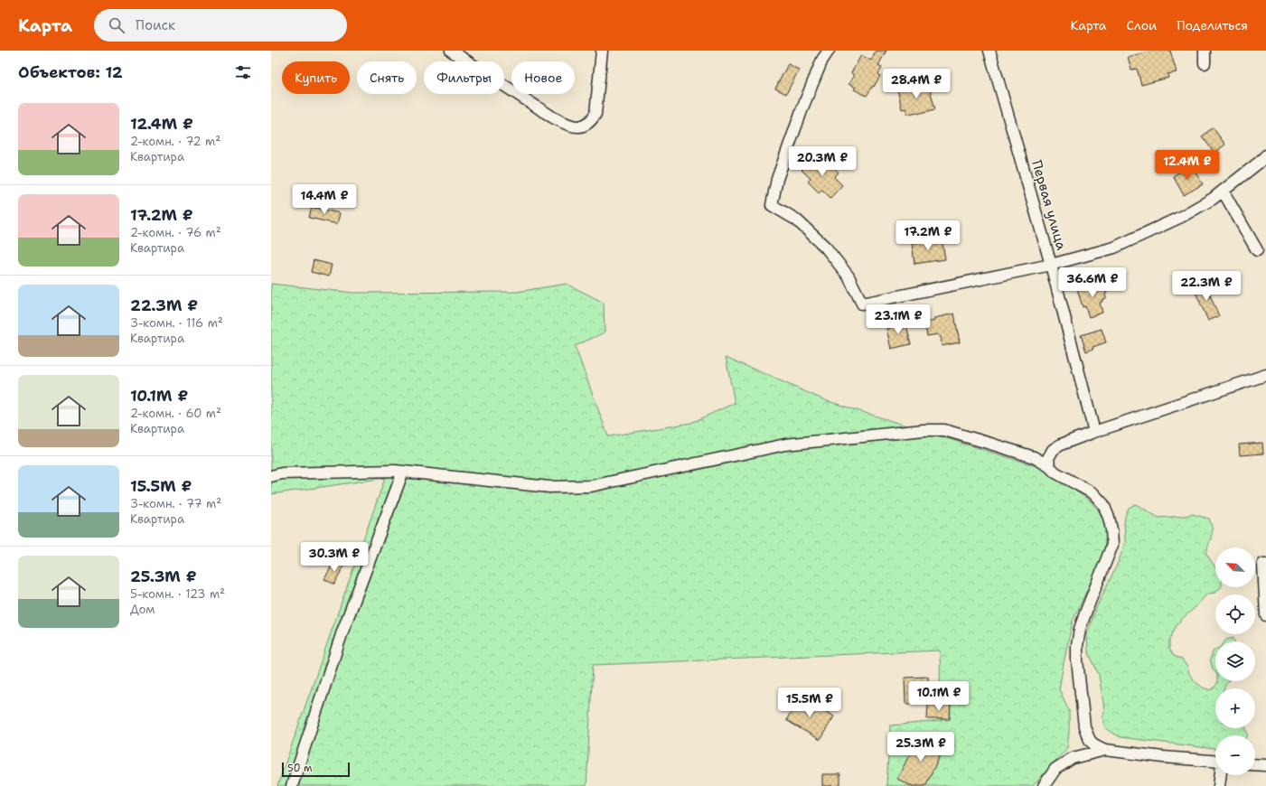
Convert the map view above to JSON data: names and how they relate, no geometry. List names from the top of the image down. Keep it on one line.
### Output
{"streets":{"street":["Первая улица"]},"scale_bar":"50 m","north":"top left","page":{"header":"Карта","search":"Поиск","nav":["Карта","Слои","Поделиться"],"heading":"Объектов: 12","chip":["Купить","Снять","Фильтры","Новое"],"price":["28.4M ₽","20.3M ₽","12.4M ₽","14.4M ₽","17.2M ₽","36.6M ₽","22.3M ₽","23.1M ₽","30.3M ₽","10.1M ₽","15.5M ₽","25.3M ₽"],"list":[{"name":"12.4M ₽","note":"2-комн. · 72 m² · Квартира"},{"name":"17.2M ₽","note":"2-комн. · 76 m² · Квартира"},{"name":"22.3M ₽","note":"3-комн. · 116 m² · Квартира"},{"name":"10.1M ₽","note":"2-комн. · 60 m² · Квартира"},{"name":"15.5M ₽","note":"3-комн. · 77 m² · Квартира"},{"name":"25.3M ₽","note":"5-комн. · 123 m² · Дом"}],"map_buttons":["+","−"],"scale":"50 m"}}
